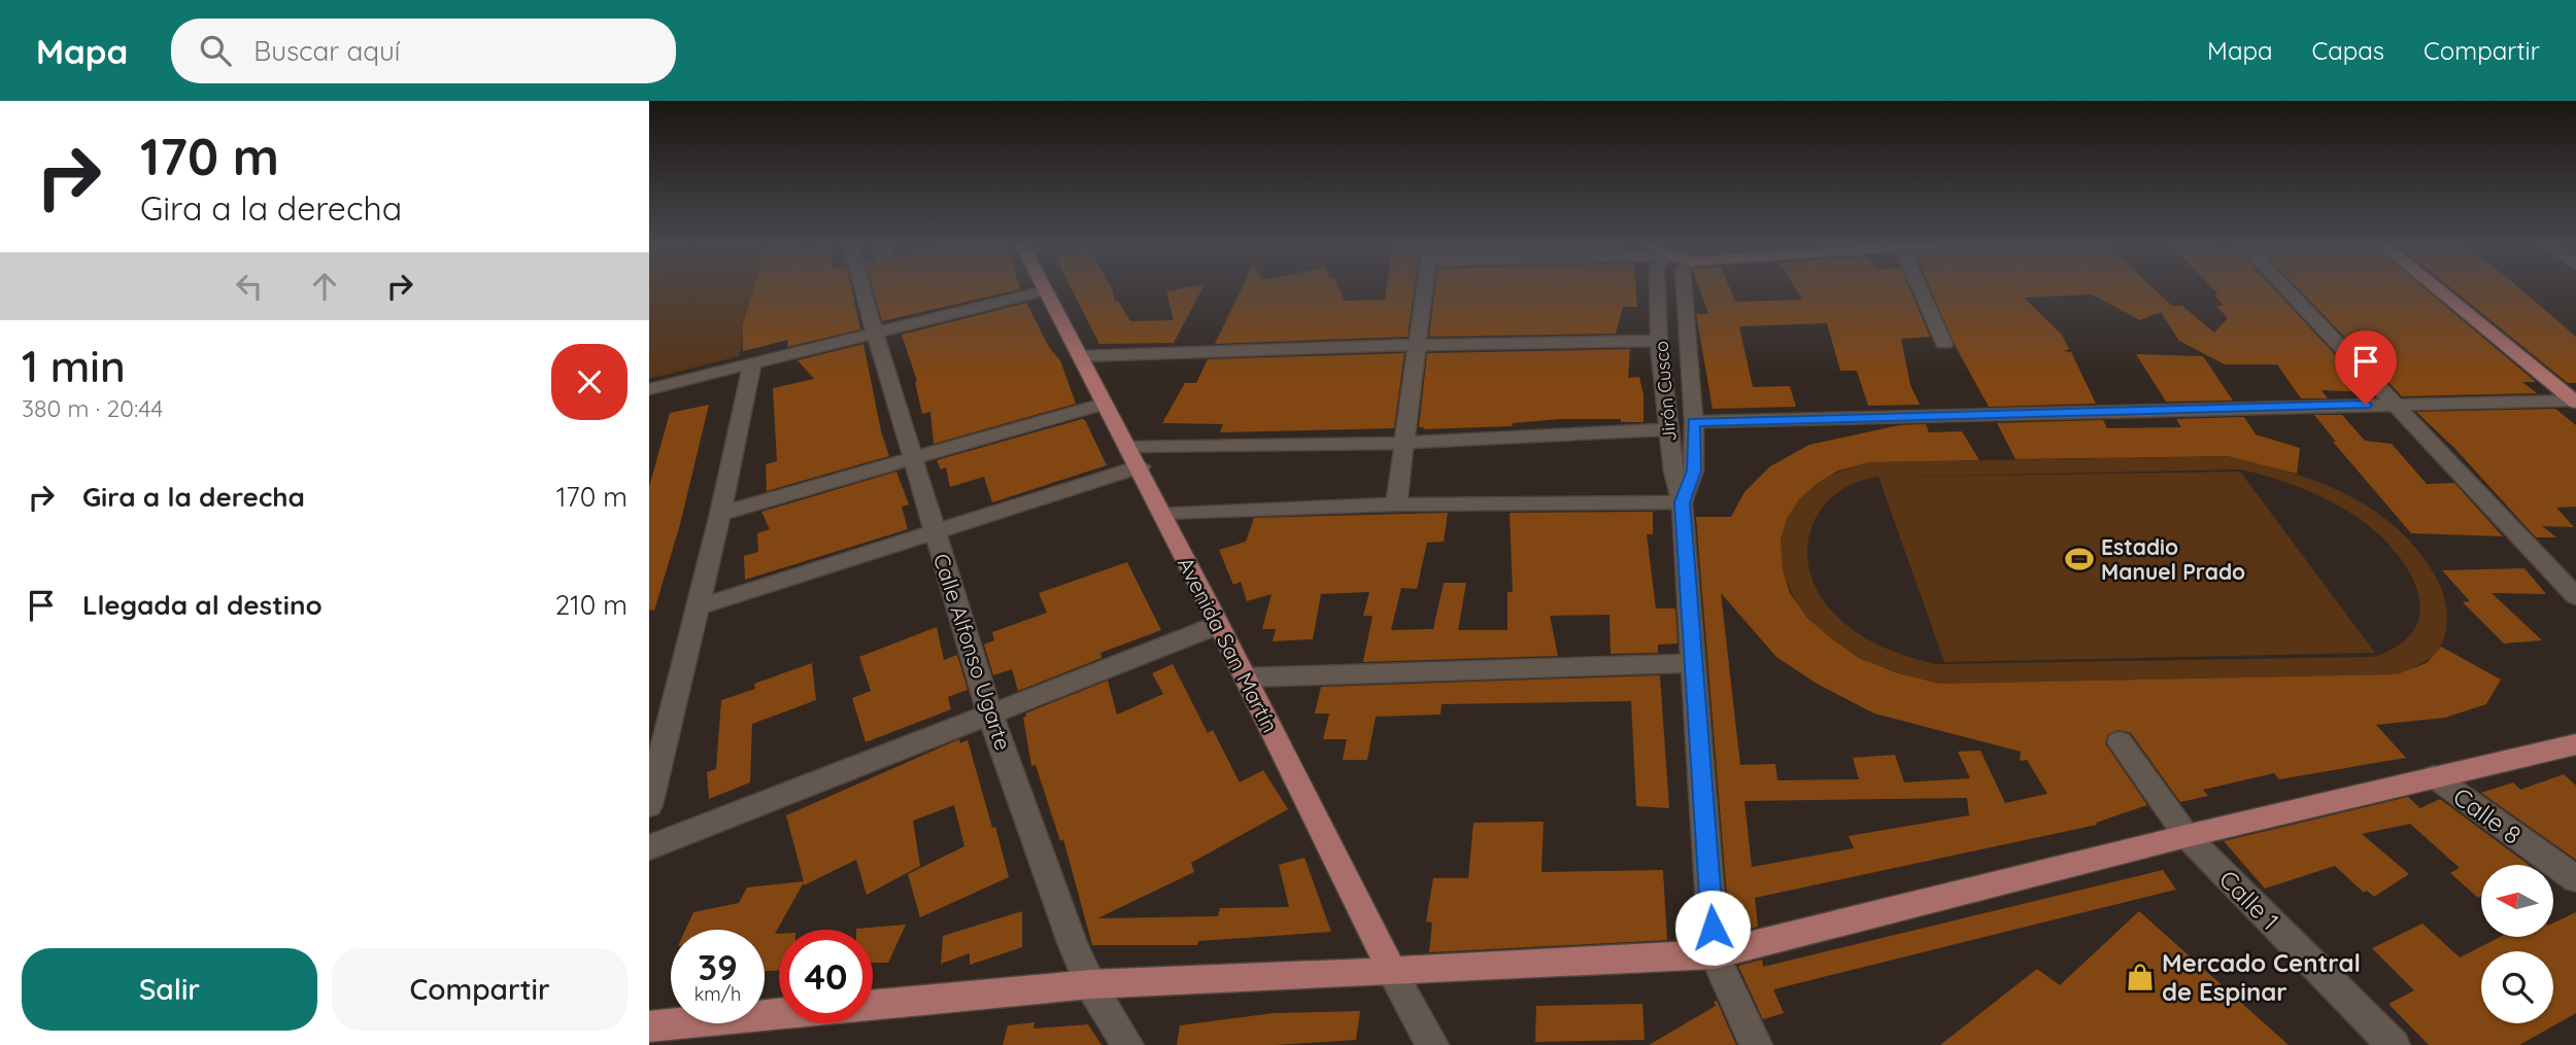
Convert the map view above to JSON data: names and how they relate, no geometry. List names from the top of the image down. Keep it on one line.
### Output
{"streets":{"main road":["Avenida San Martín"],"street":["Jirón Cusco","Calle Alfonso Ugarte","Calle 8","Calle 1"]},"places":{"sports":["Estadio Manuel Prado"],"shop":["Mercado Central de Espinar"]},"north":"left","page":{"header":"Mapa","search":"Buscar aquí","nav":["Mapa","Capas","Compartir"],"turn":["170 m","Gira a la derecha"],"heading":["1 min","380 m · 20:44"],"list":[{"name":"Gira a la derecha","value":"170 m"},{"name":"Llegada al destino","value":"210 m"}],"speed":"39 km/h","limit":"40","buttons":["Salir","Compartir"]}}
